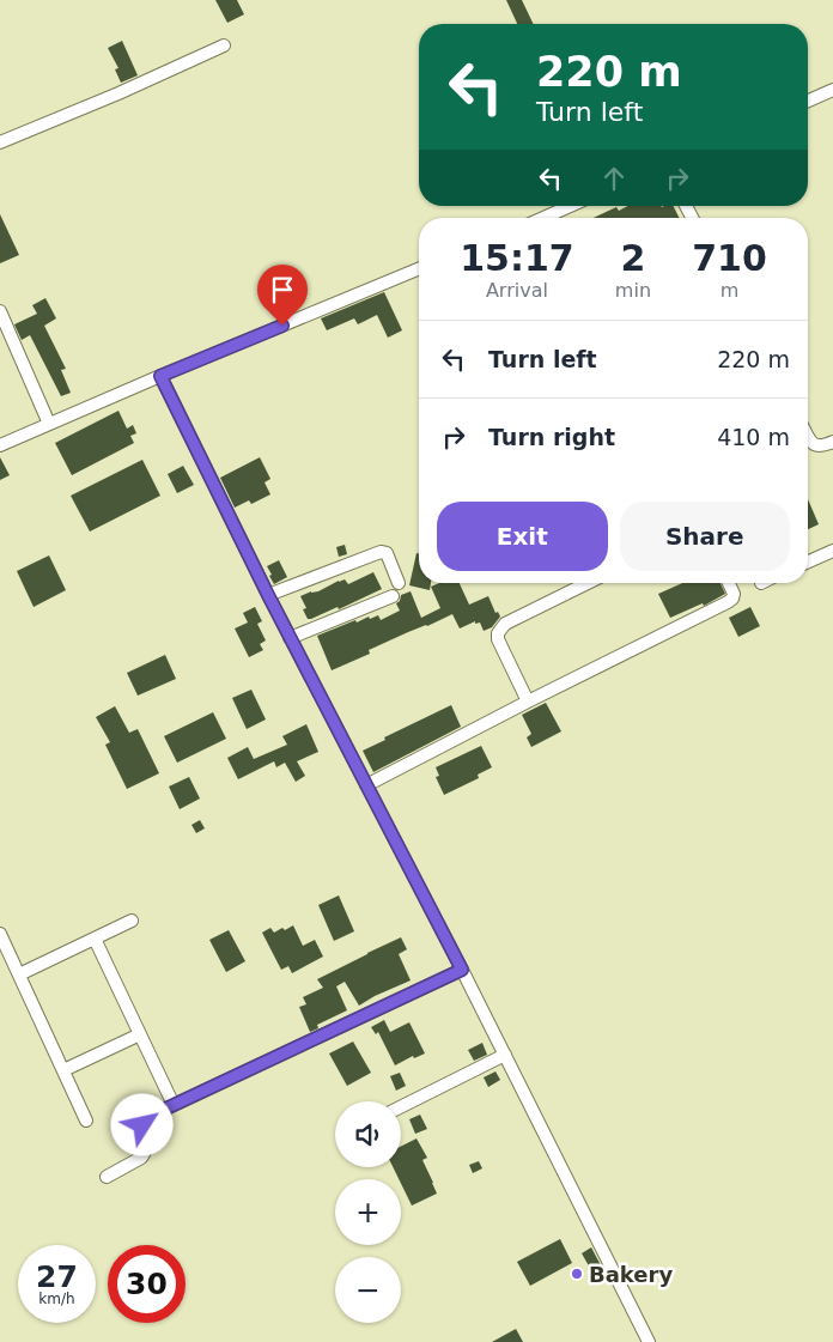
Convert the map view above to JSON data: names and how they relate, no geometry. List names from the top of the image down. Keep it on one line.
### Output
{"places":["Bakery"],"page":{"turn":["220 m","Turn left"],"eta":["15:17","Arrival","2","min","710","m"],"list":[{"name":"Turn left","value":"220 m"},{"name":"Turn right","value":"410 m"}],"buttons":["Exit","Share"],"map_buttons":["+","−"],"speed":"27 km/h","limit":"30"}}
